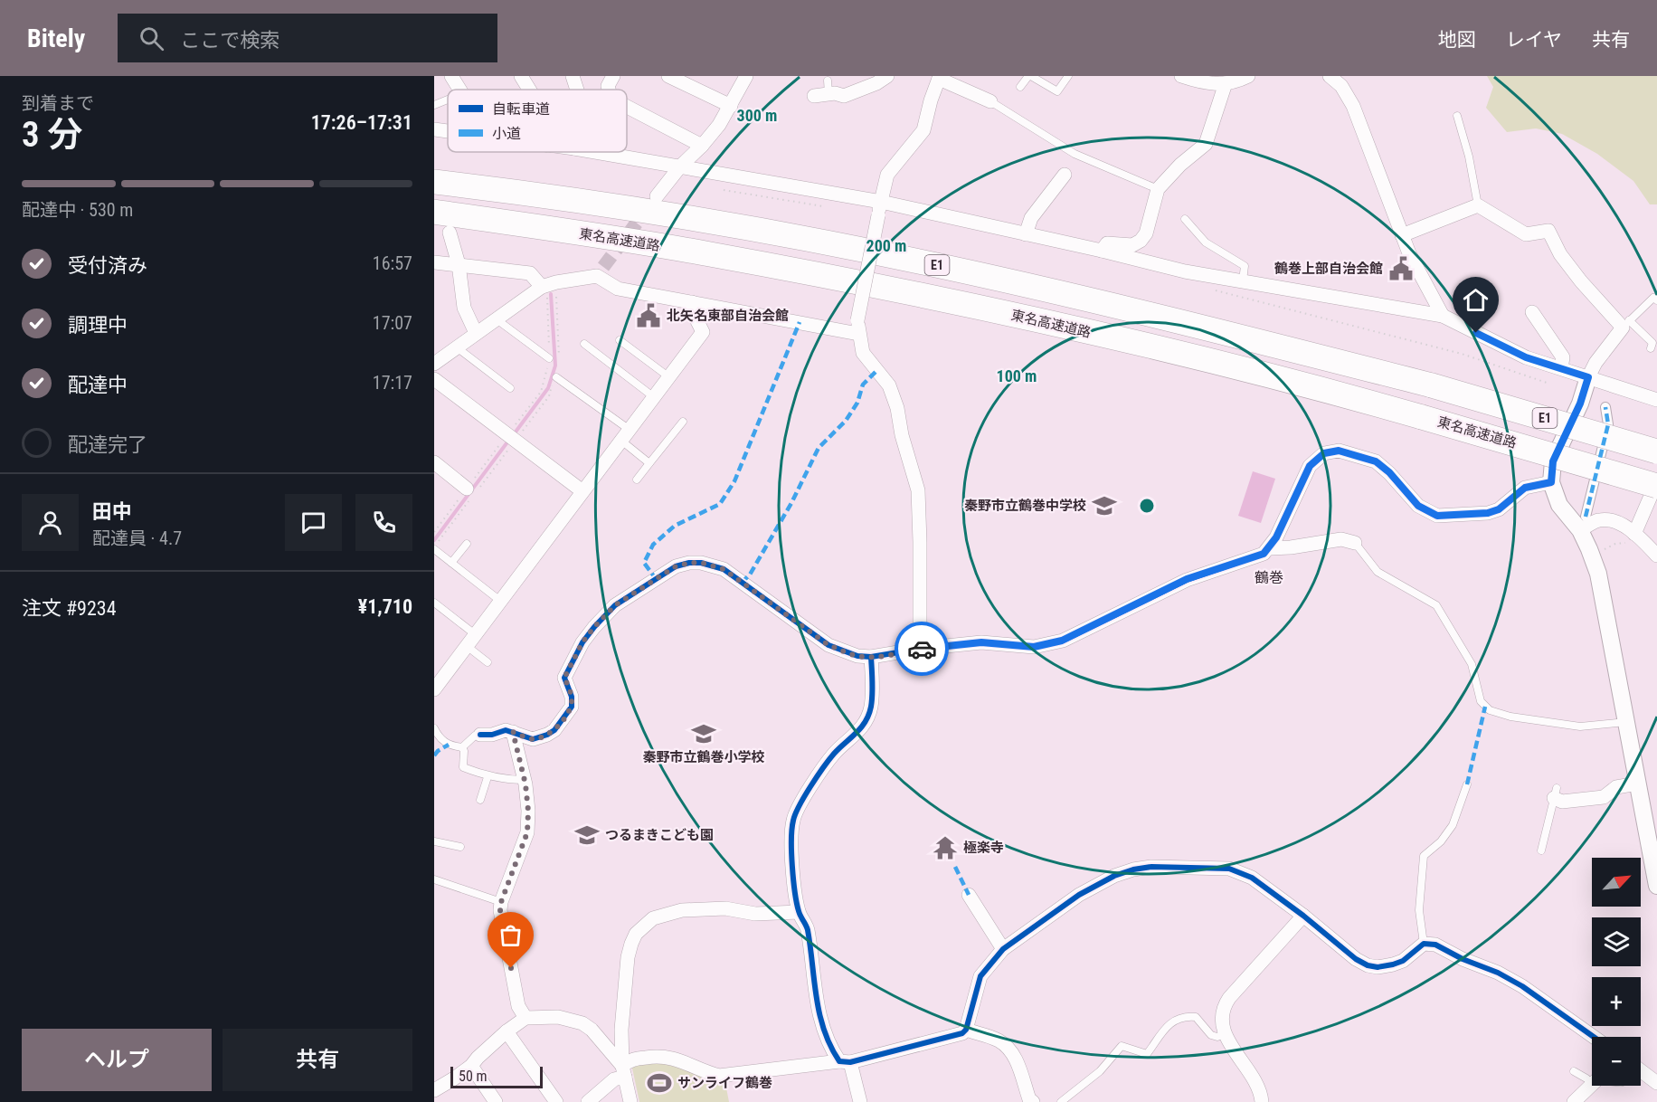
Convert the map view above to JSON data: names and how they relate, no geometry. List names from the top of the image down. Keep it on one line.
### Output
{"streets":{"highway":["東名高速道路","E1"]},"districts":["鶴巻"],"places":{"public building":["鶴巻上部自治会館","北矢名東部自治会館"],"school or university":["秦野市立鶴巻中学校","秦野市立鶴巻小学校","つるまきこども園"],"temple":["極楽寺"],"sports":["サンライフ鶴巻"]},"legend":["自転車道","小道"],"scale_bar":"50 m","north":"top right","page":{"header":"Bitely","search":"ここで検索","nav":["地図","レイヤ","共有"],"heading":["3 分","到着まで","17:26–17:31"],"panel":["田中","配達員 · 4.7","注文 #9234","¥1,710"],"bar":"配達中 · 530 m","list":[["受付済み","16:57"],["調理中","17:07"],["配達中","17:17"],"配達完了"],"map_buttons":["+","−"],"buttons":["ヘルプ","共有"],"scale":"50 m"},"rings":["300 m","200 m","100 m"]}
